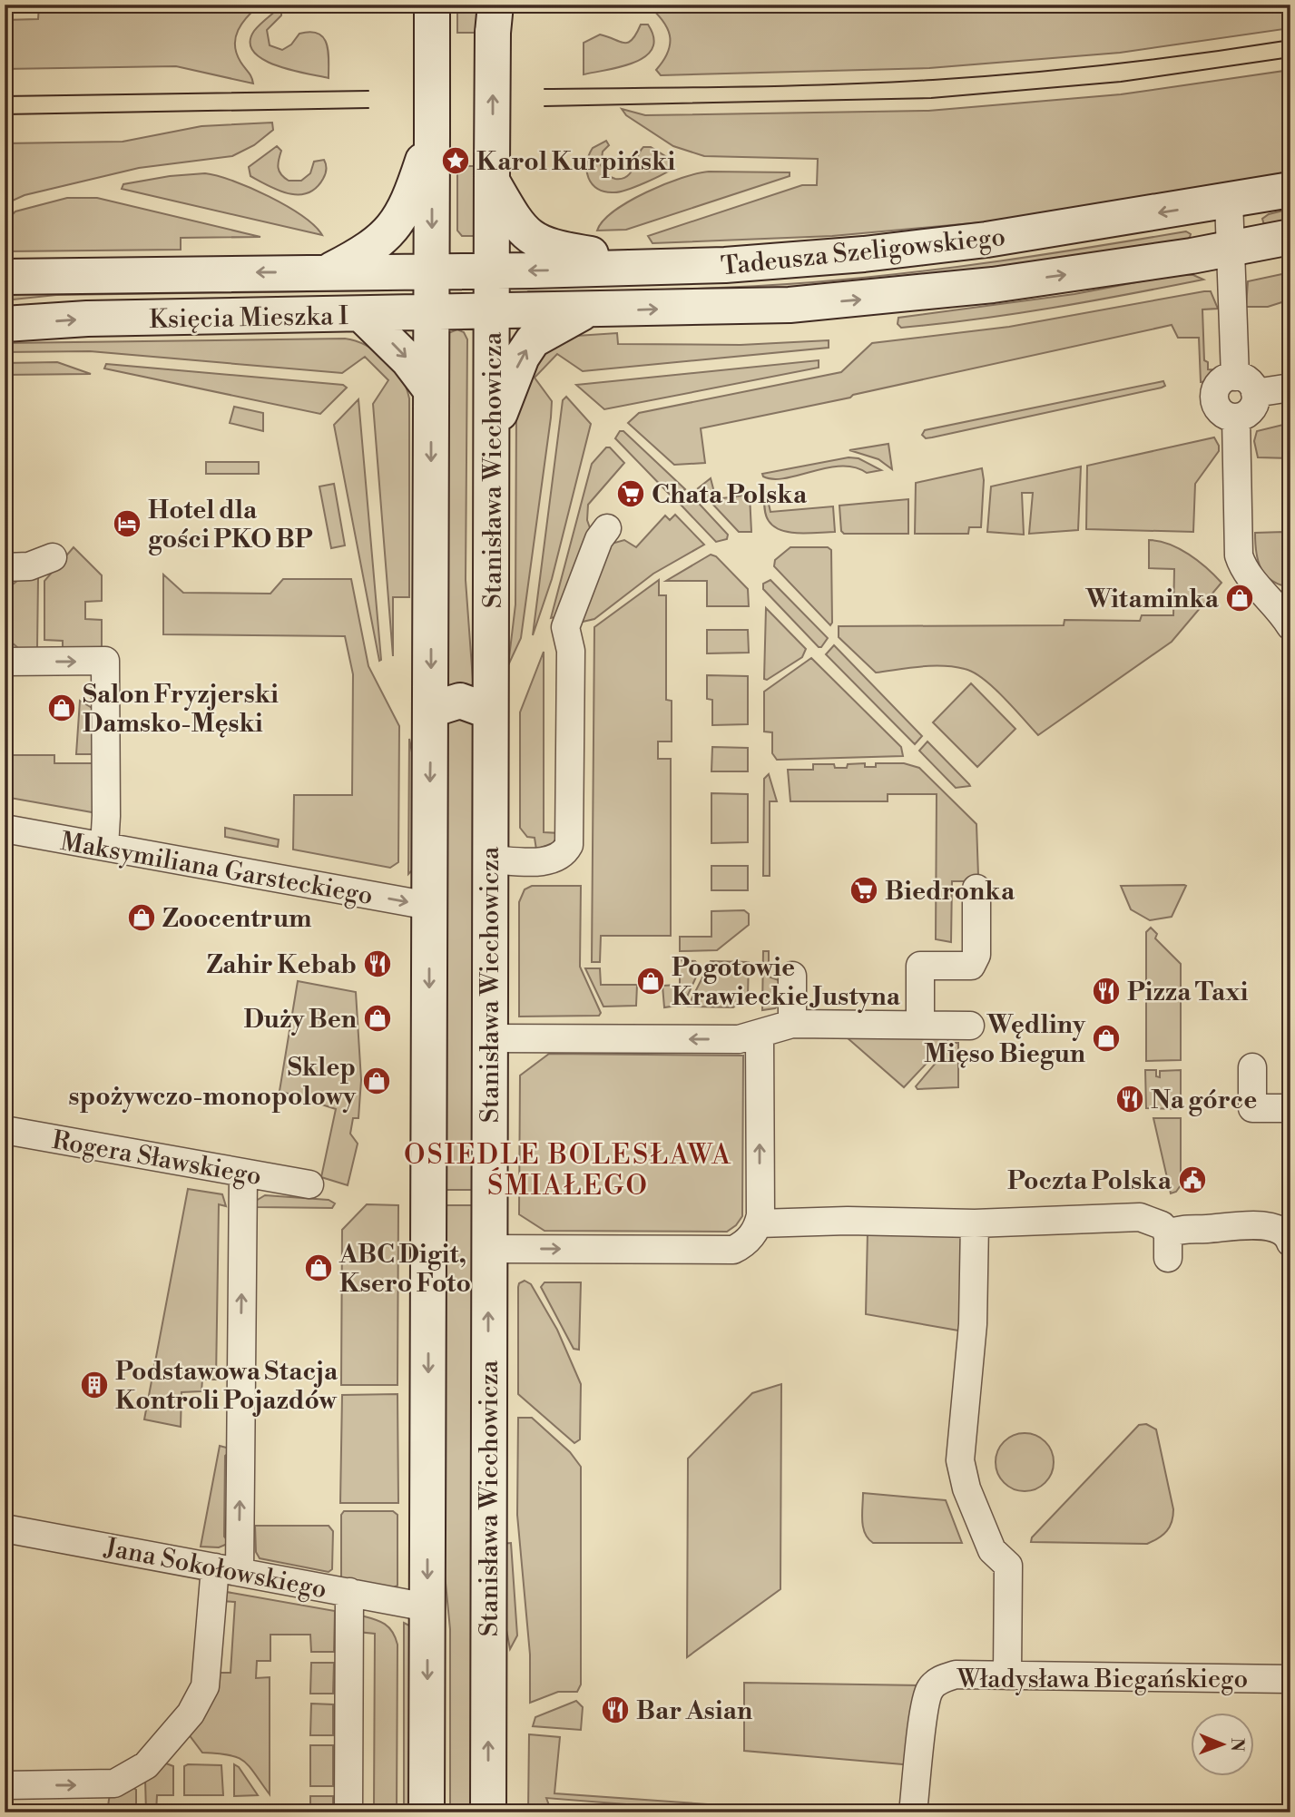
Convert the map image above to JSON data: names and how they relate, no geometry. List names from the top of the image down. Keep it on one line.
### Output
{"streets":{"street":["Tadeusza Szeligowskiego","Księcia Mieszka I","Stanisława Wiechowicza","Maksymiliana Garsteckiego","Rogera Sławskiego","Jana Sokołowskiego","Władysława Biegańskiego"]},"crossings":[["Tadeusza Szeligowskiego","Księcia Mieszka I"],["Tadeusza Szeligowskiego","Stanisława Wiechowicza"],["Księcia Mieszka I","Stanisława Wiechowicza"]],"one_way":["Maksymiliana Garsteckiego"],"districts":["OSIEDLE BOLESŁAWA ŚMIAŁEGO"],"places":{"place":["Karol Kurpiński"],"supermarket":["Chata Polska","Biedronka"],"hotel":["Hotel dla gości PKO BP"],"shop":["Witaminka","Salon Fryzjerski Damsko-Męski","Zoocentrum","Pogotowie Krawieckie Justyna","Duży Ben","Wędliny Mięso Biegun","Sklep spożywczo-monopolowy","ABC Digit, Ksero Foto"],"restaurant":["Zahir Kebab","Pizza Taxi","Na górce","Bar Asian"],"public building":["Poczta Polska"],"building":["Podstawowa Stacja Kontroli Pojazdów"]},"north":"right"}
